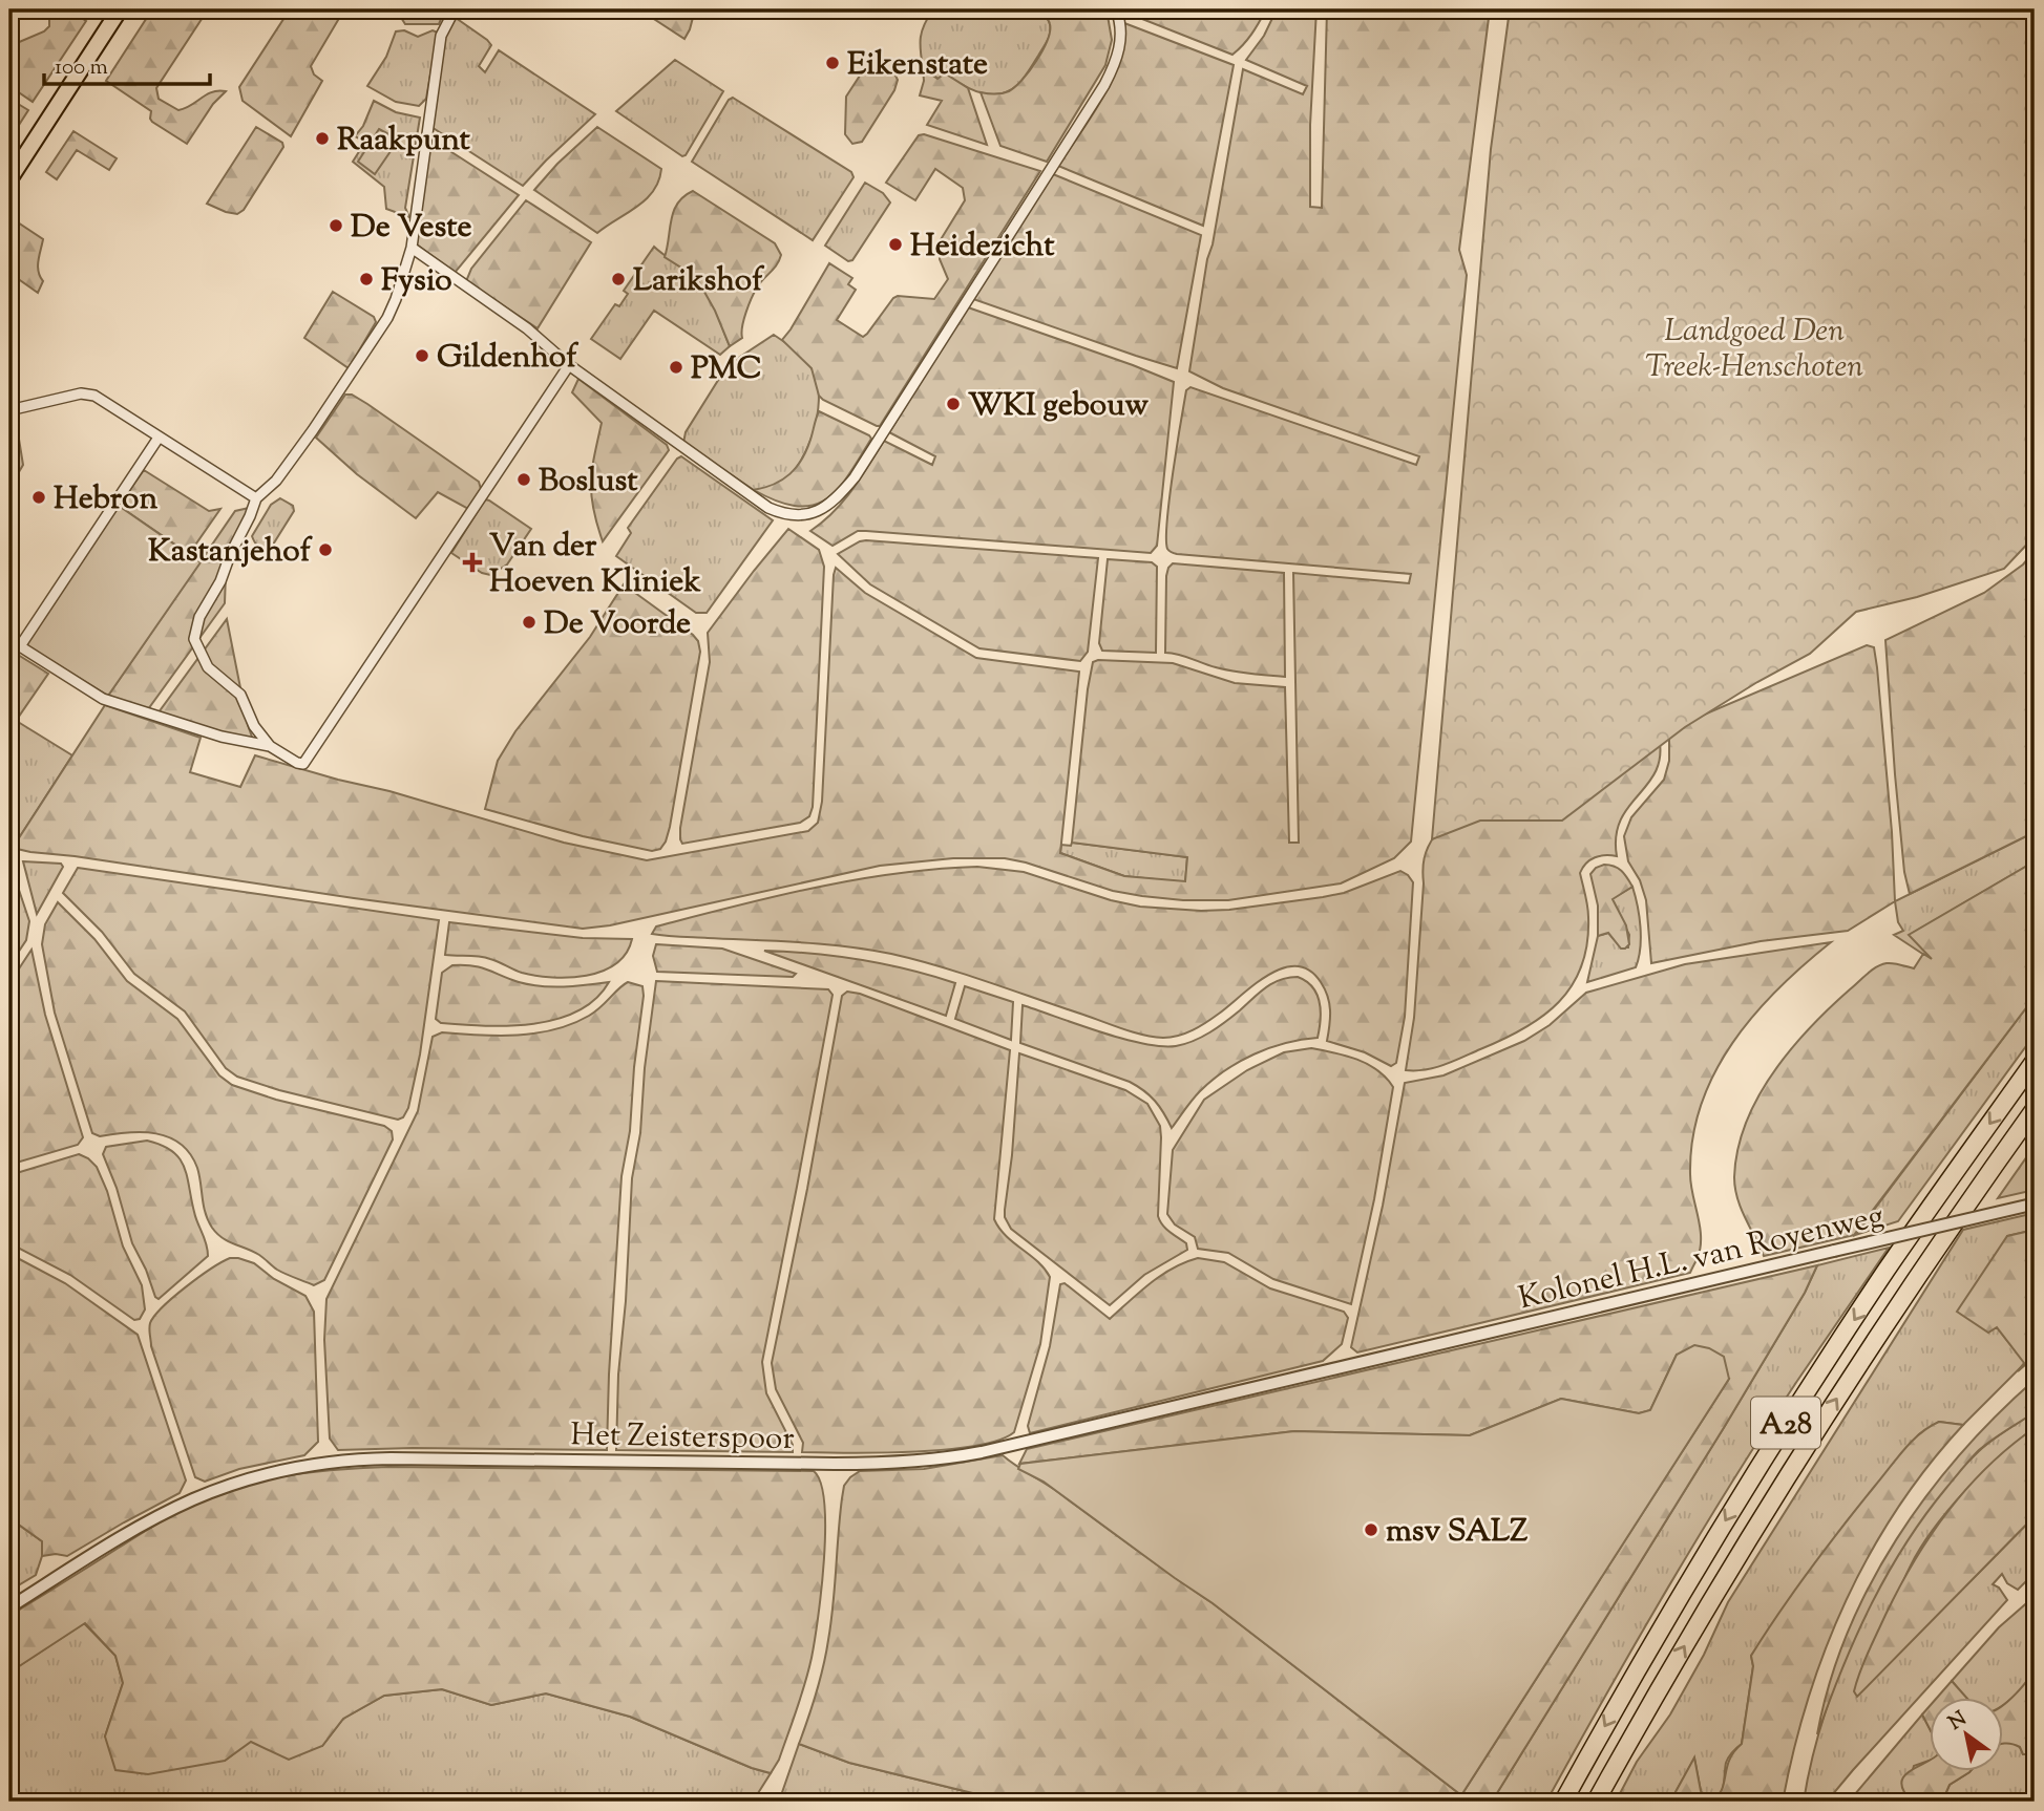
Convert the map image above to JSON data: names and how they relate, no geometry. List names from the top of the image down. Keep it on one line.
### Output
{"streets":{"highway":["A28"],"street":["Kolonel H.L. van Royenweg","Het Zeisterspoor"]},"crossings":[["Kolonel H.L. van Royenweg","Het Zeisterspoor"]],"parks":["Landgoed Den Treek-Henschoten"],"places":{"other":["Eikenstate","Raakpunt","De Veste","Heidezicht","Fysio","Larikshof","Gildenhof","PMC","WKI gebouw","Boslust","Hebron","Kastanjehof","De Voorde","msv SALZ"],"health":["Van der Hoeven Kliniek"]},"scale_bar":"100 m","north":"top left"}
